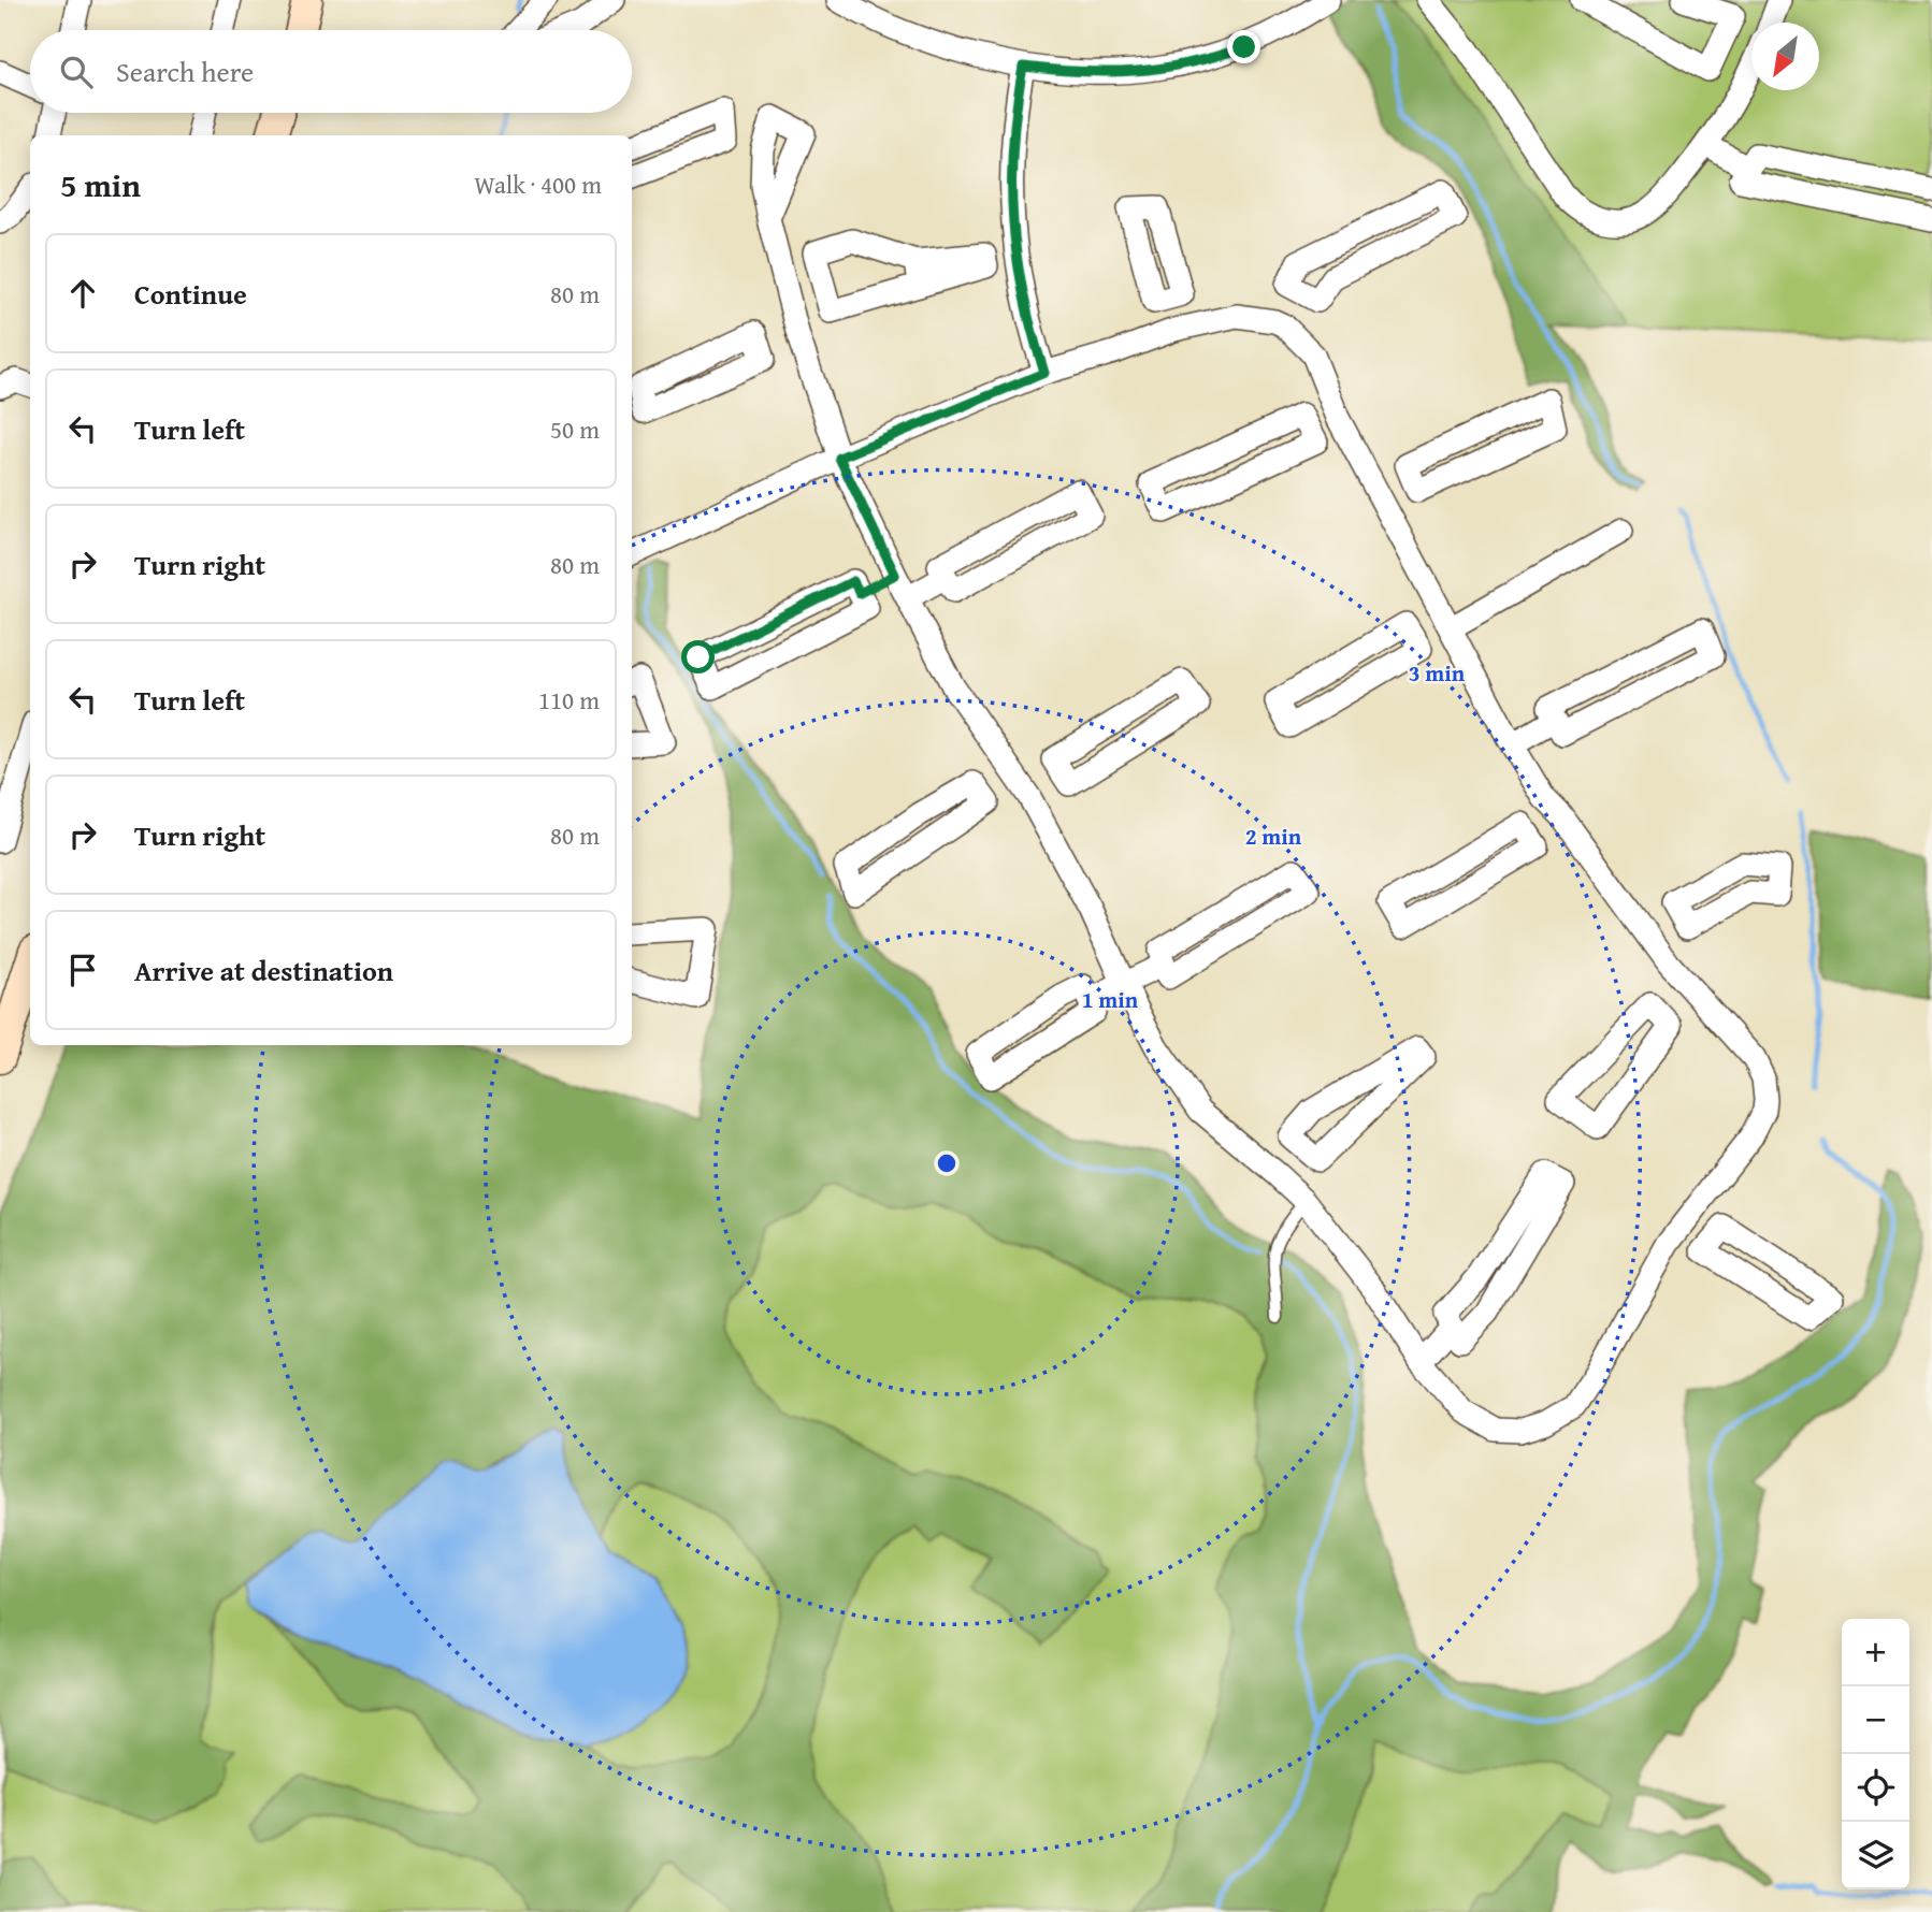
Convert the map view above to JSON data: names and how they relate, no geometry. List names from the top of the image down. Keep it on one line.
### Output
{"north":"bottom left","page":{"search":"Search here","heading":["5 min","Walk · 400 m"],"list":[["Continue","80 m"],["Turn left","50 m"],["Turn right","80 m"],["Turn left","110 m"],["Turn right","80 m"],"Arrive at destination"],"map_buttons":["+","−"]},"rings":["3 min","2 min","1 min"]}
